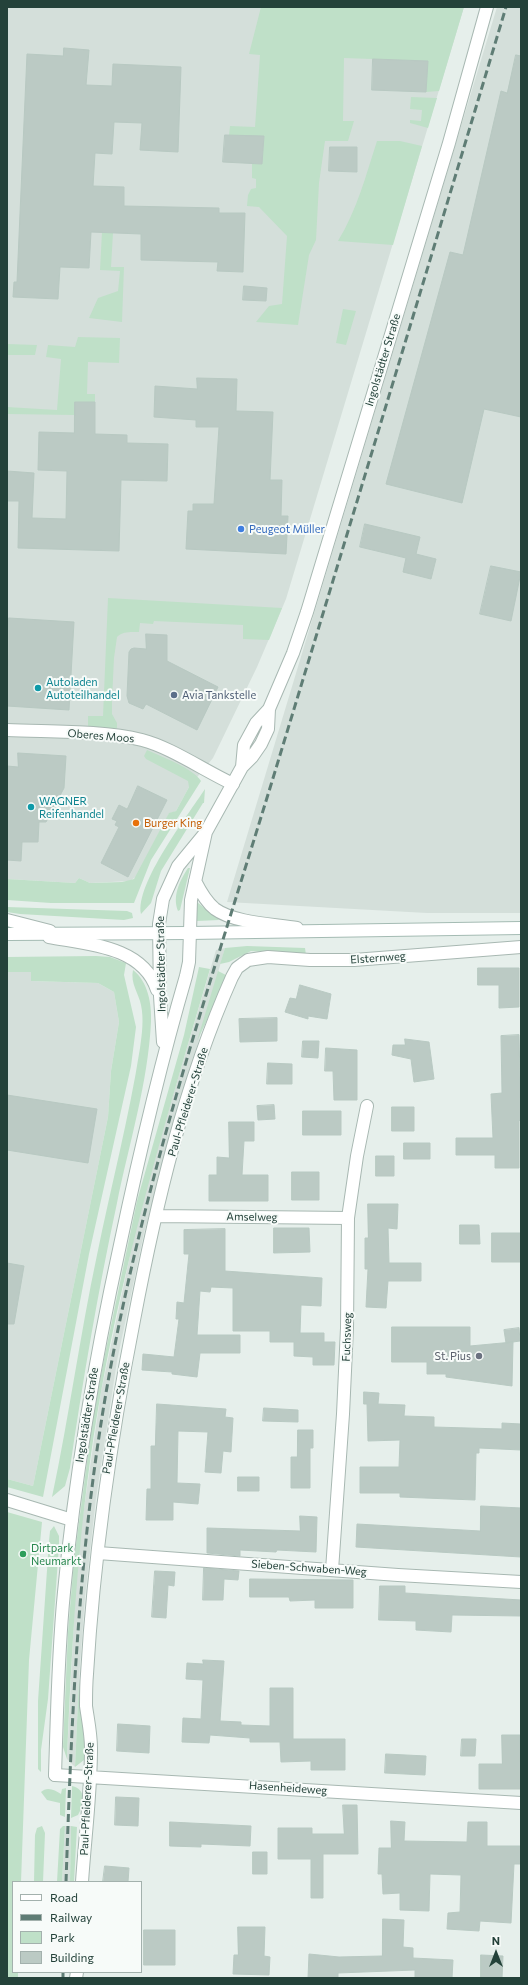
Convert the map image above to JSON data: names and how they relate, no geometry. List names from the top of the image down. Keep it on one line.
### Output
{"streets":{"street":["Ingolstädter Straße","Oberes Moos","Elsternweg","Paul-Pfleiderer-Straße","Amselweg","Fuchsweg","Sieben-Schwaben-Weg","Hasenheideweg"]},"crossings":[["Ingolstädter Straße","Oberes Moos"],["Ingolstädter Straße","Hasenheideweg"],["Elsternweg","Paul-Pfleiderer-Straße"],["Paul-Pfleiderer-Straße","Amselweg"],["Paul-Pfleiderer-Straße","Sieben-Schwaben-Weg"],["Paul-Pfleiderer-Straße","Hasenheideweg"],["Amselweg","Fuchsweg"],["Fuchsweg","Sieben-Schwaben-Weg"]],"places":["Peugeot Müller","Autoladen Autoteilhandel","Avia Tankstelle","WAGNER Reifenhandel","Burger King","St. Pius","Dirtpark Neumarkt"],"legend":["Road","Railway","Park","Building"],"north":"top"}
